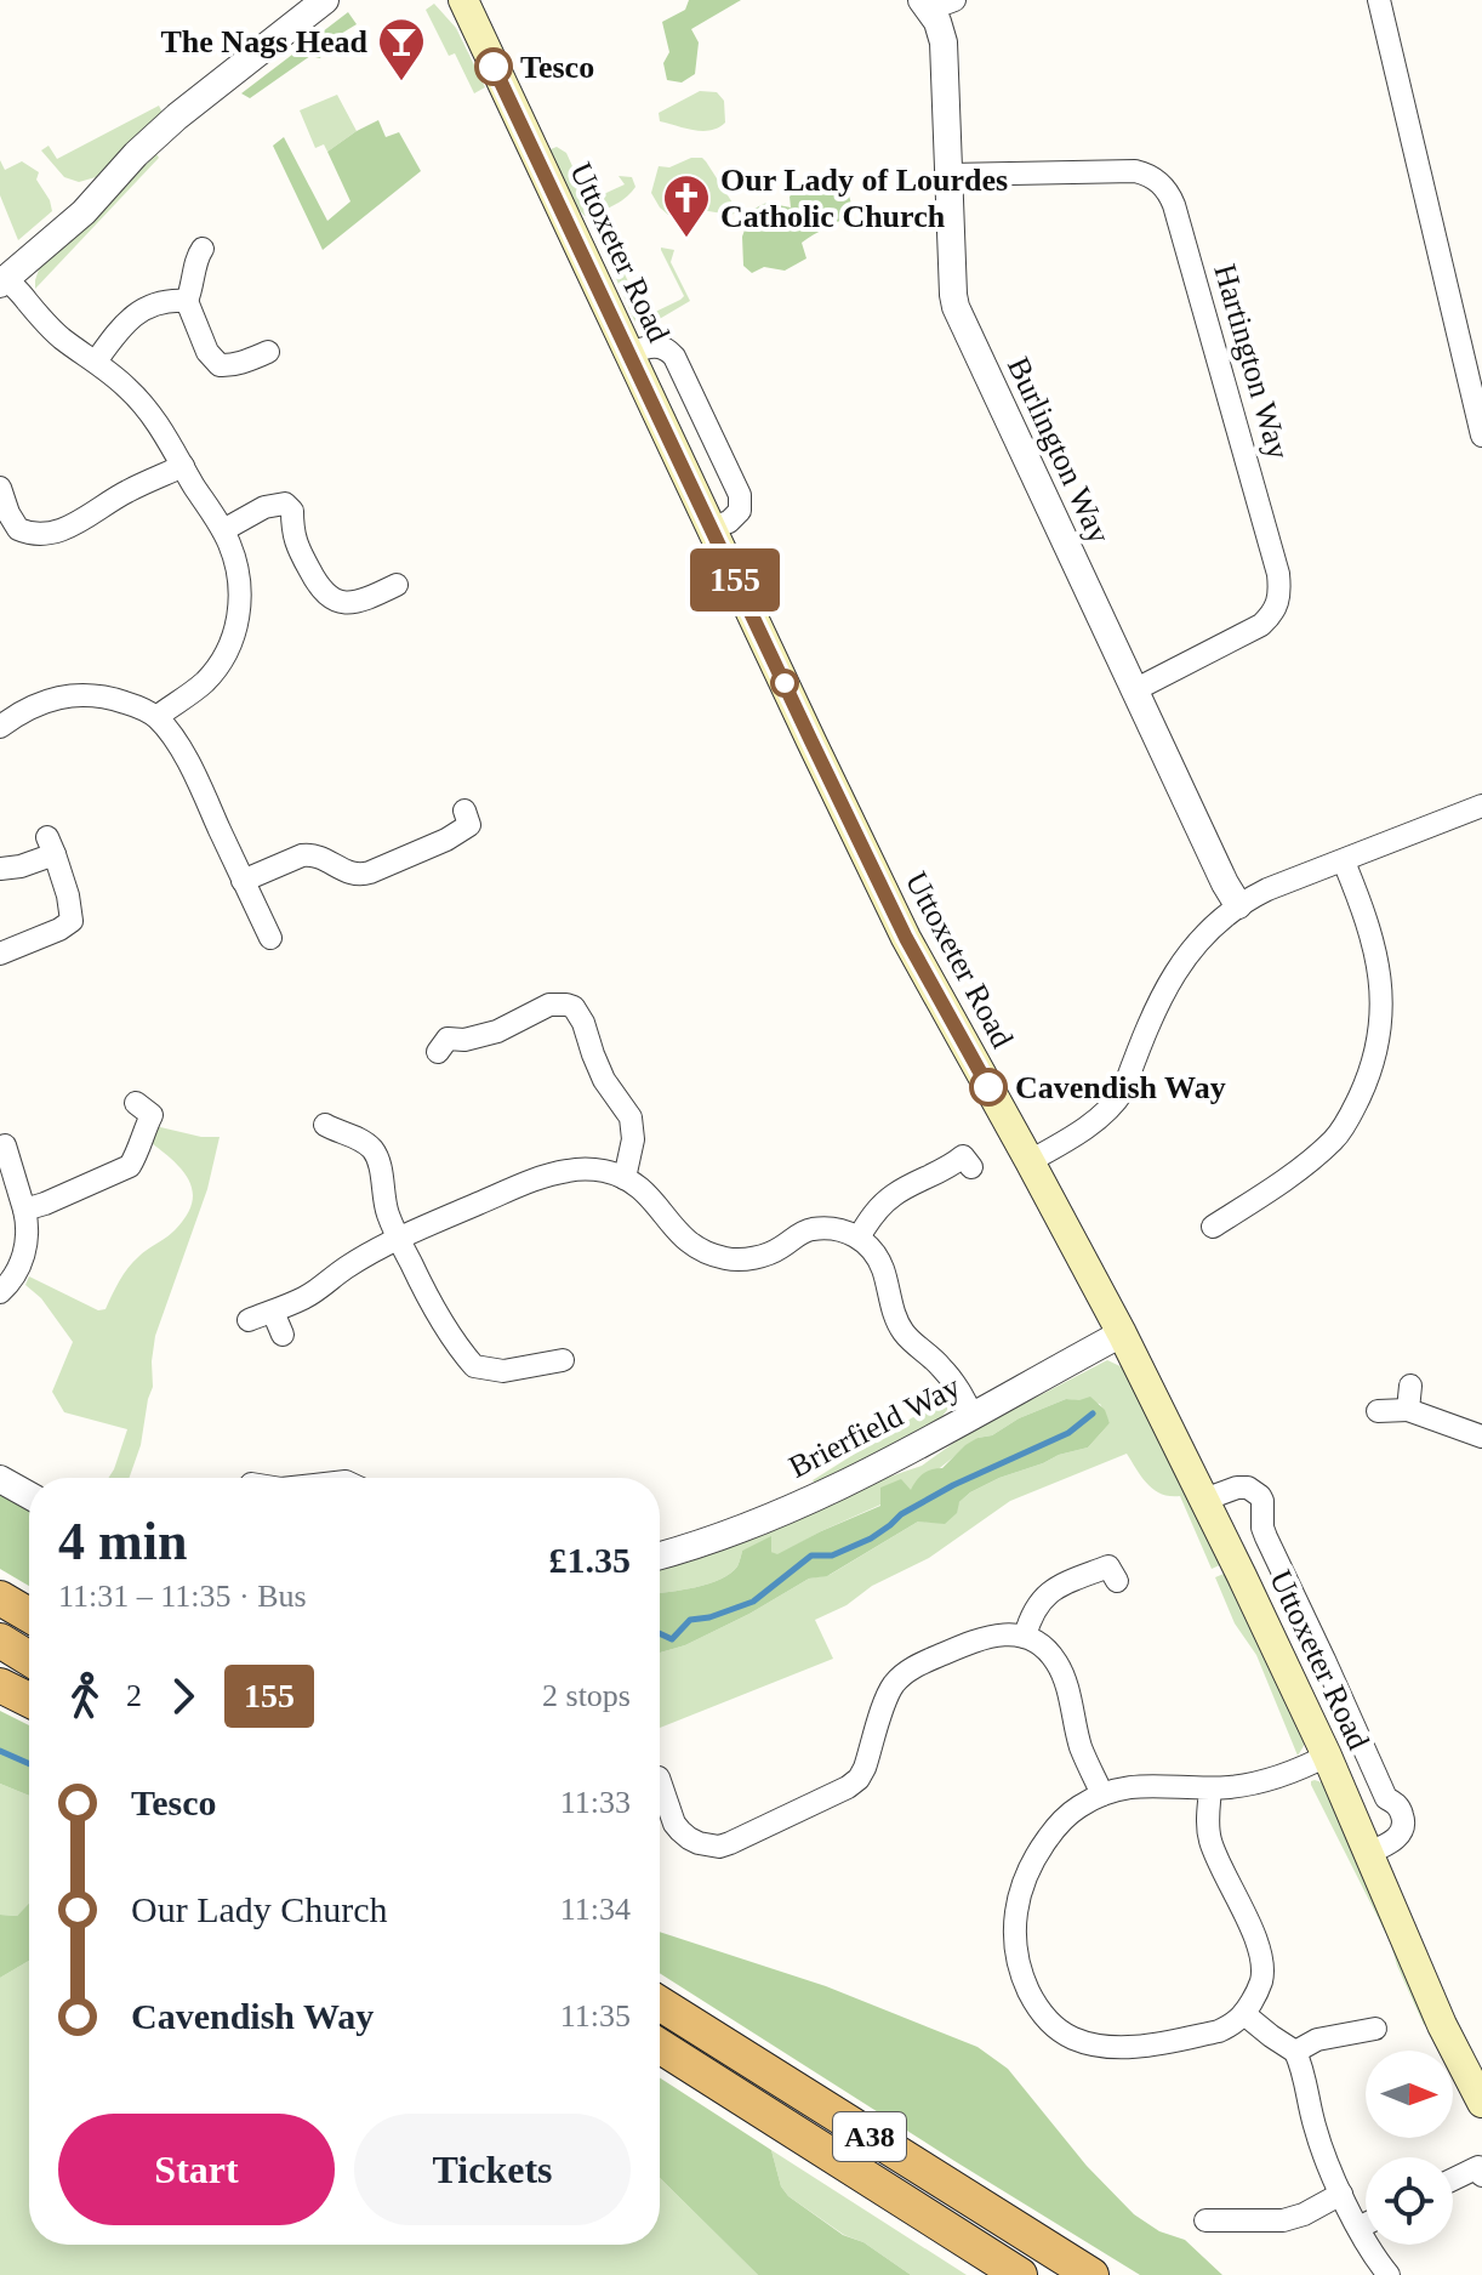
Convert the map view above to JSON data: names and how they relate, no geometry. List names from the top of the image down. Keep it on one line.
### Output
{"streets":{"highway":["A38"],"main road":["Uttoxeter Road"],"street":["Hartington Way","Burlington Way","Brierfield Way"]},"crossings":[["Uttoxeter Road","Brierfield Way"],["Hartington Way","Burlington Way"]],"places":{"other":["Tesco","Cavendish Way"],"bar":["The Nags Head"],"church":["Our Lady of Lourdes Catholic Church"]},"lines":["bus line 155"],"north":"right","page":{"on_map":"155","heading":["4 min","11:31 – 11:35 · Bus","£1.35"],"legs":["2","155","2 stops"],"list":[{"name":"Tesco","value":"11:33"},{"name":"Our Lady Church","value":"11:34"},{"name":"Cavendish Way","value":"11:35"}],"buttons":["Start","Tickets"]}}
